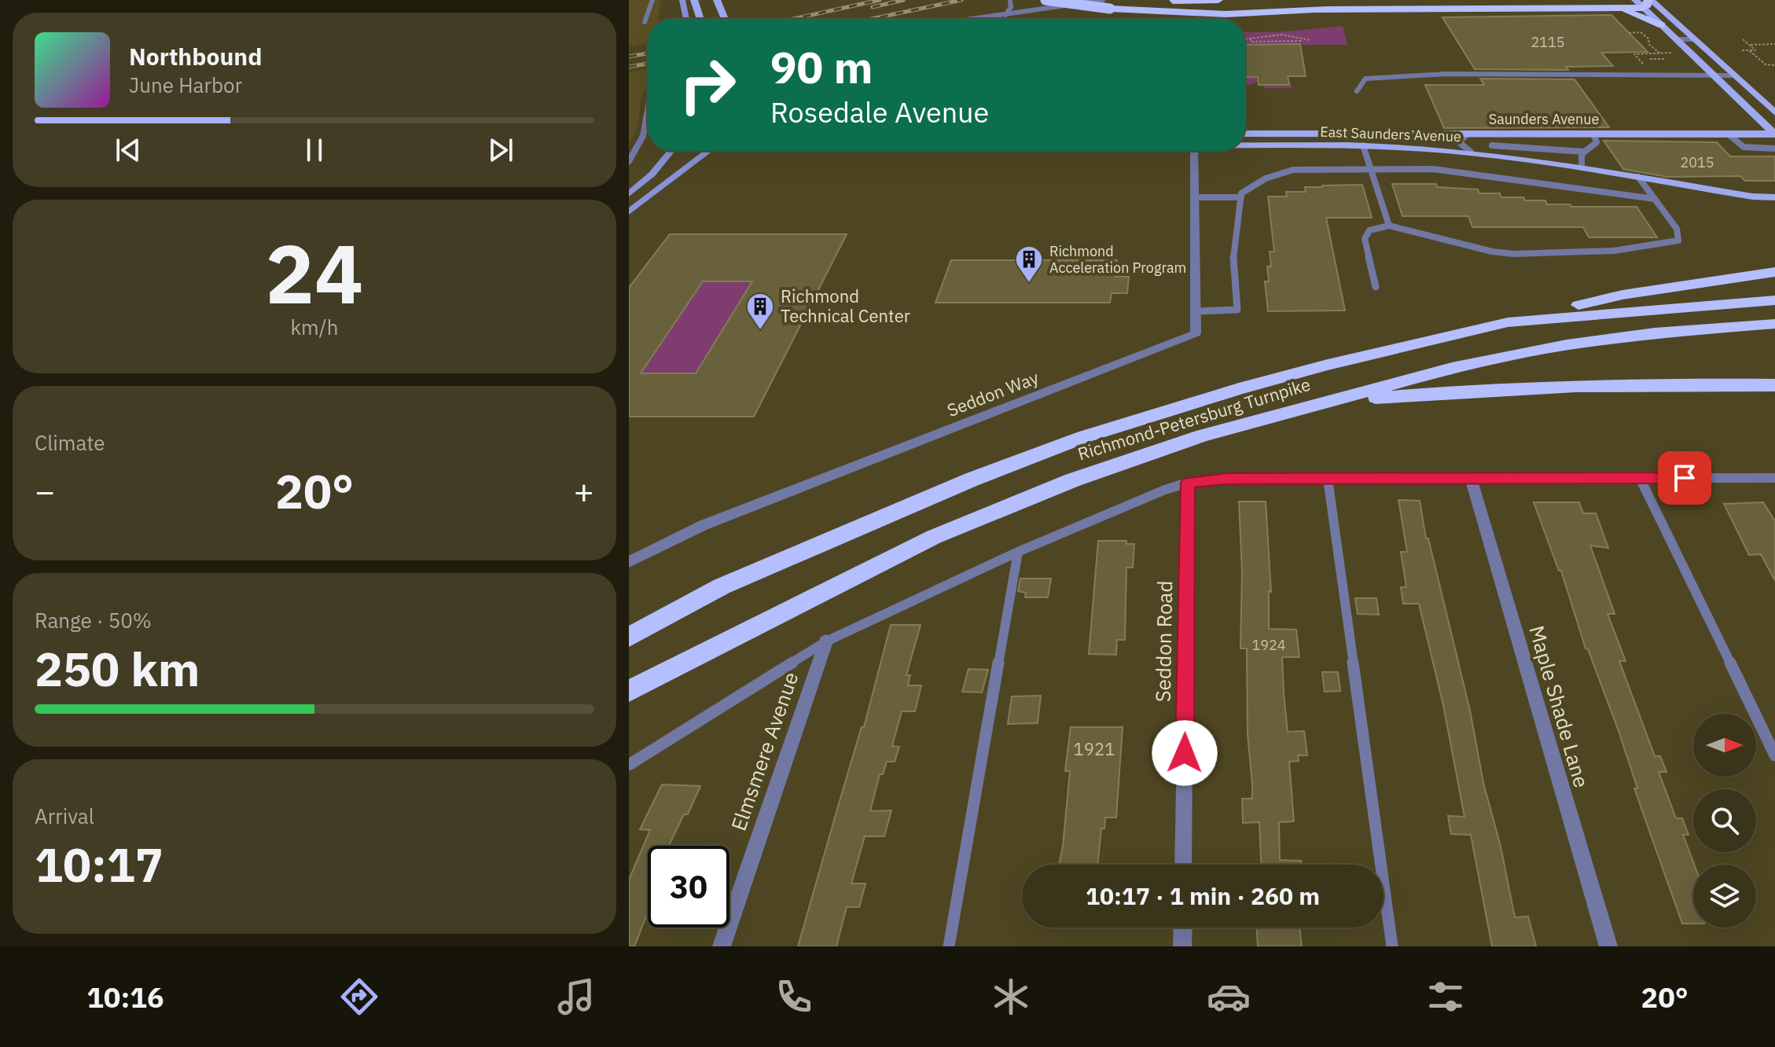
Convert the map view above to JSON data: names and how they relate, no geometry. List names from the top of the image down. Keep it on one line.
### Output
{"streets":{"highway":["Richmond-Petersburg Turnpike"],"main road":["Saunders Avenue","East Saunders Avenue"],"street":["Seddon Way","Seddon Road","Maple Shade Lane","Elmsmere Avenue"]},"places":{"building":["Richmond Acceleration Program","Richmond Technical Center"]},"house_numbers":["2115","2015","1924","1921"],"north":"right","page":{"turn":["90 m","Rosedale Avenue"],"song":["Northbound","June Harbor"],"tile":[["24","km/h"],"Climate",["Range · 50%","250 km"],["Arrival","10:17"]],"heat":["−","20°","+"],"limit":"30","trip":"10:17 · 1 min · 260 m","tabs":["10:16","20°"]}}
